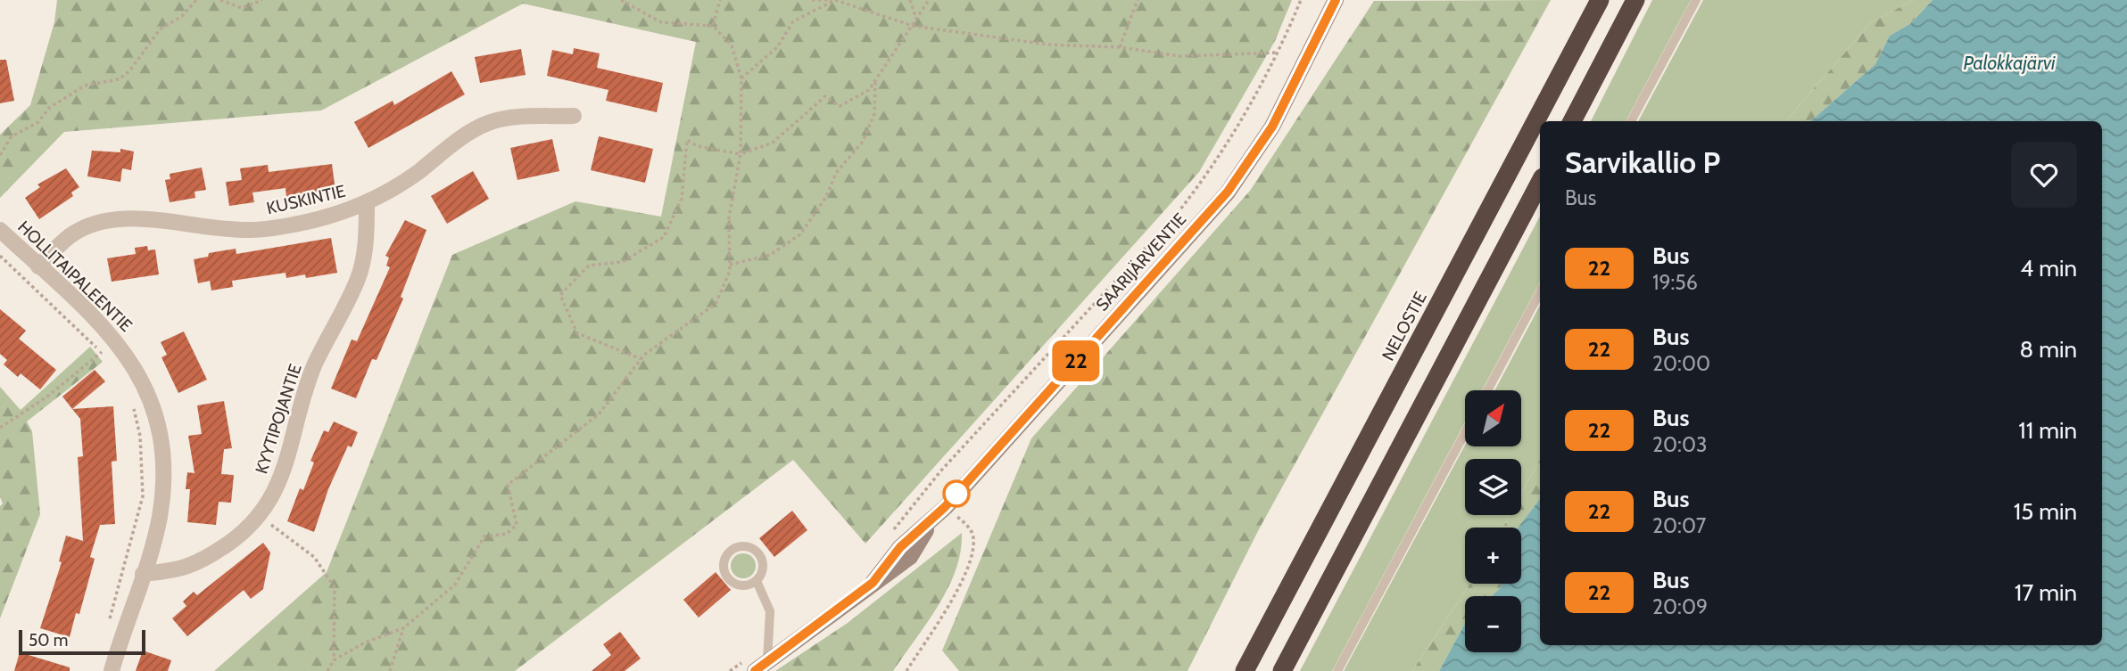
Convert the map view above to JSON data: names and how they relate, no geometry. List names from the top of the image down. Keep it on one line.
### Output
{"streets":{"highway":["NELOSTIE"],"main road":["SAARIJÄRVENTIE"],"street":["KUSKINTIE","HOLLITAIPALEENTIE","KYYTIPOJANTIE"]},"crossings":[["KUSKINTIE","HOLLITAIPALEENTIE"],["KUSKINTIE","KYYTIPOJANTIE"],["HOLLITAIPALEENTIE","KYYTIPOJANTIE"]],"water":["Palokkajärvi"],"lines":["bus line 22"],"scale_bar":"50 m","north":"top right","page":{"on_map":"22","heading":["Sarvikallio P","Bus"],"list":[{"mark":"22","name":"Bus","note":"19:56","value":"4 min"},{"mark":"22","name":"Bus","note":"20:00","value":"8 min"},{"mark":"22","name":"Bus","note":"20:03","value":"11 min"},{"mark":"22","name":"Bus","note":"20:07","value":"15 min"},{"mark":"22","name":"Bus","note":"20:09","value":"17 min"}],"map_buttons":["+","−"],"scale":"50 m"}}
